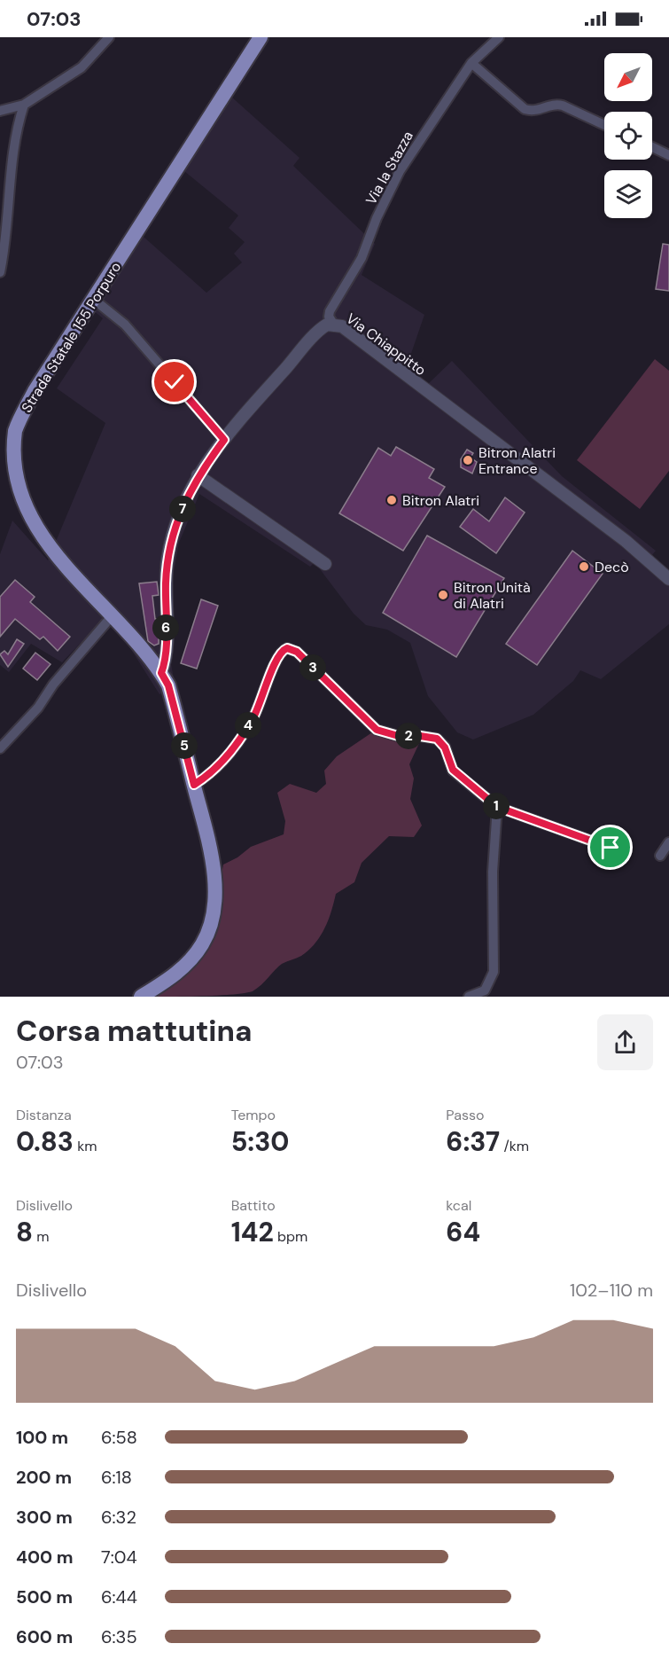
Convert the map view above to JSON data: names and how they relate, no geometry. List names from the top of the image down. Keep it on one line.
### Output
{"streets":{"main road":["Strada Statale 155 Porpuro"],"street":["Via la Stazza","Via Chiappitto"]},"crossings":[["Via la Stazza","Via Chiappitto"],["Strada Statale 155 Porpuro","Via Chiappitto"]],"places":["Bitron Alatri Entrance","Bitron Alatri","Decò","Bitron Unità di Alatri"],"north":"bottom left","page":{"status":"07:03","pins":["7","6","3","4","2","5","1"],"heading":["Corsa mattutina","07:03"],"stats":[["Distanza","0.83 km"],["Tempo","5:30"],["Passo","6:37 /km"],["Dislivello","8 m"],["Battito","142 bpm"],["kcal","64"]],"chart":["Dislivello","102–110 m"],"list":[{"name":"100 m","note":"6:58"},{"name":"200 m","note":"6:18"},{"name":"300 m","note":"6:32"},{"name":"400 m","note":"7:04"},{"name":"500 m","note":"6:44"},{"name":"600 m","note":"6:35"}]}}
